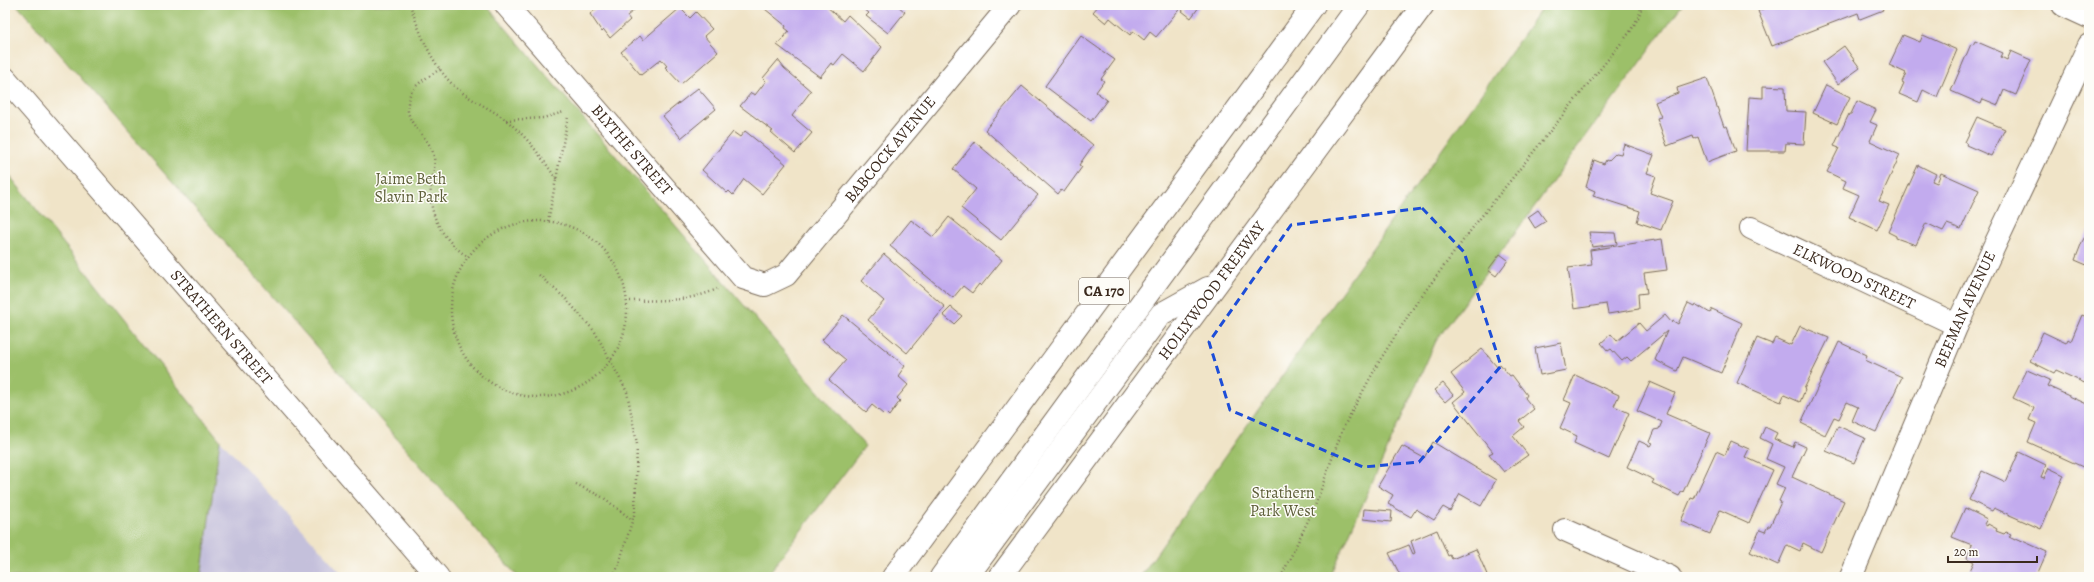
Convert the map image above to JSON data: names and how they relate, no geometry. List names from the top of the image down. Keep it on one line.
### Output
{"streets":{"main road":["BABCOCK AVENUE","BLYTHE STREET","ELKWOOD STREET","HOLLYWOOD FREEWAY","CA 170","BEEMAN AVENUE","STRATHERN STREET"]},"crossings":[["BABCOCK AVENUE","BLYTHE STREET"],["ELKWOOD STREET","BEEMAN AVENUE"]],"parks":["Jaime Beth Slavin Park","Strathern Park West"],"scale_bar":"20 m"}
